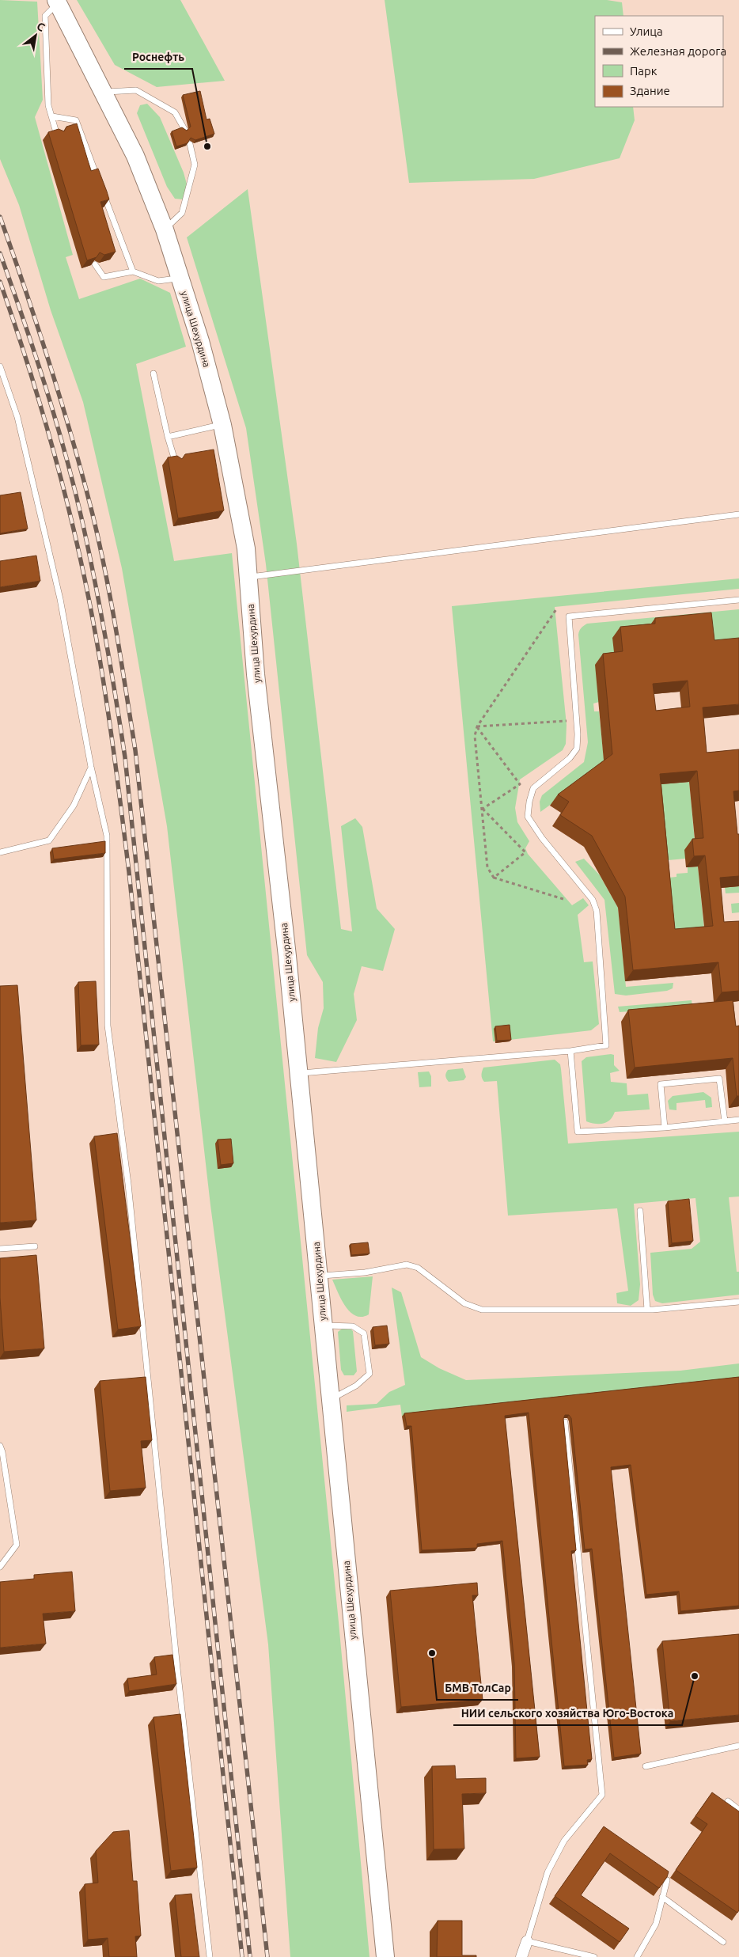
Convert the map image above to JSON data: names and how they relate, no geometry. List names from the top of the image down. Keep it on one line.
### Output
{"streets":{"main road":["улица Шехурдина"]},"places":["Роснефть","БМВ ТолСар","НИИ сельского хозяйства Юго-Востока"],"legend":["Улица","Железная дорога","Парк","Здание"],"north":"top right"}
